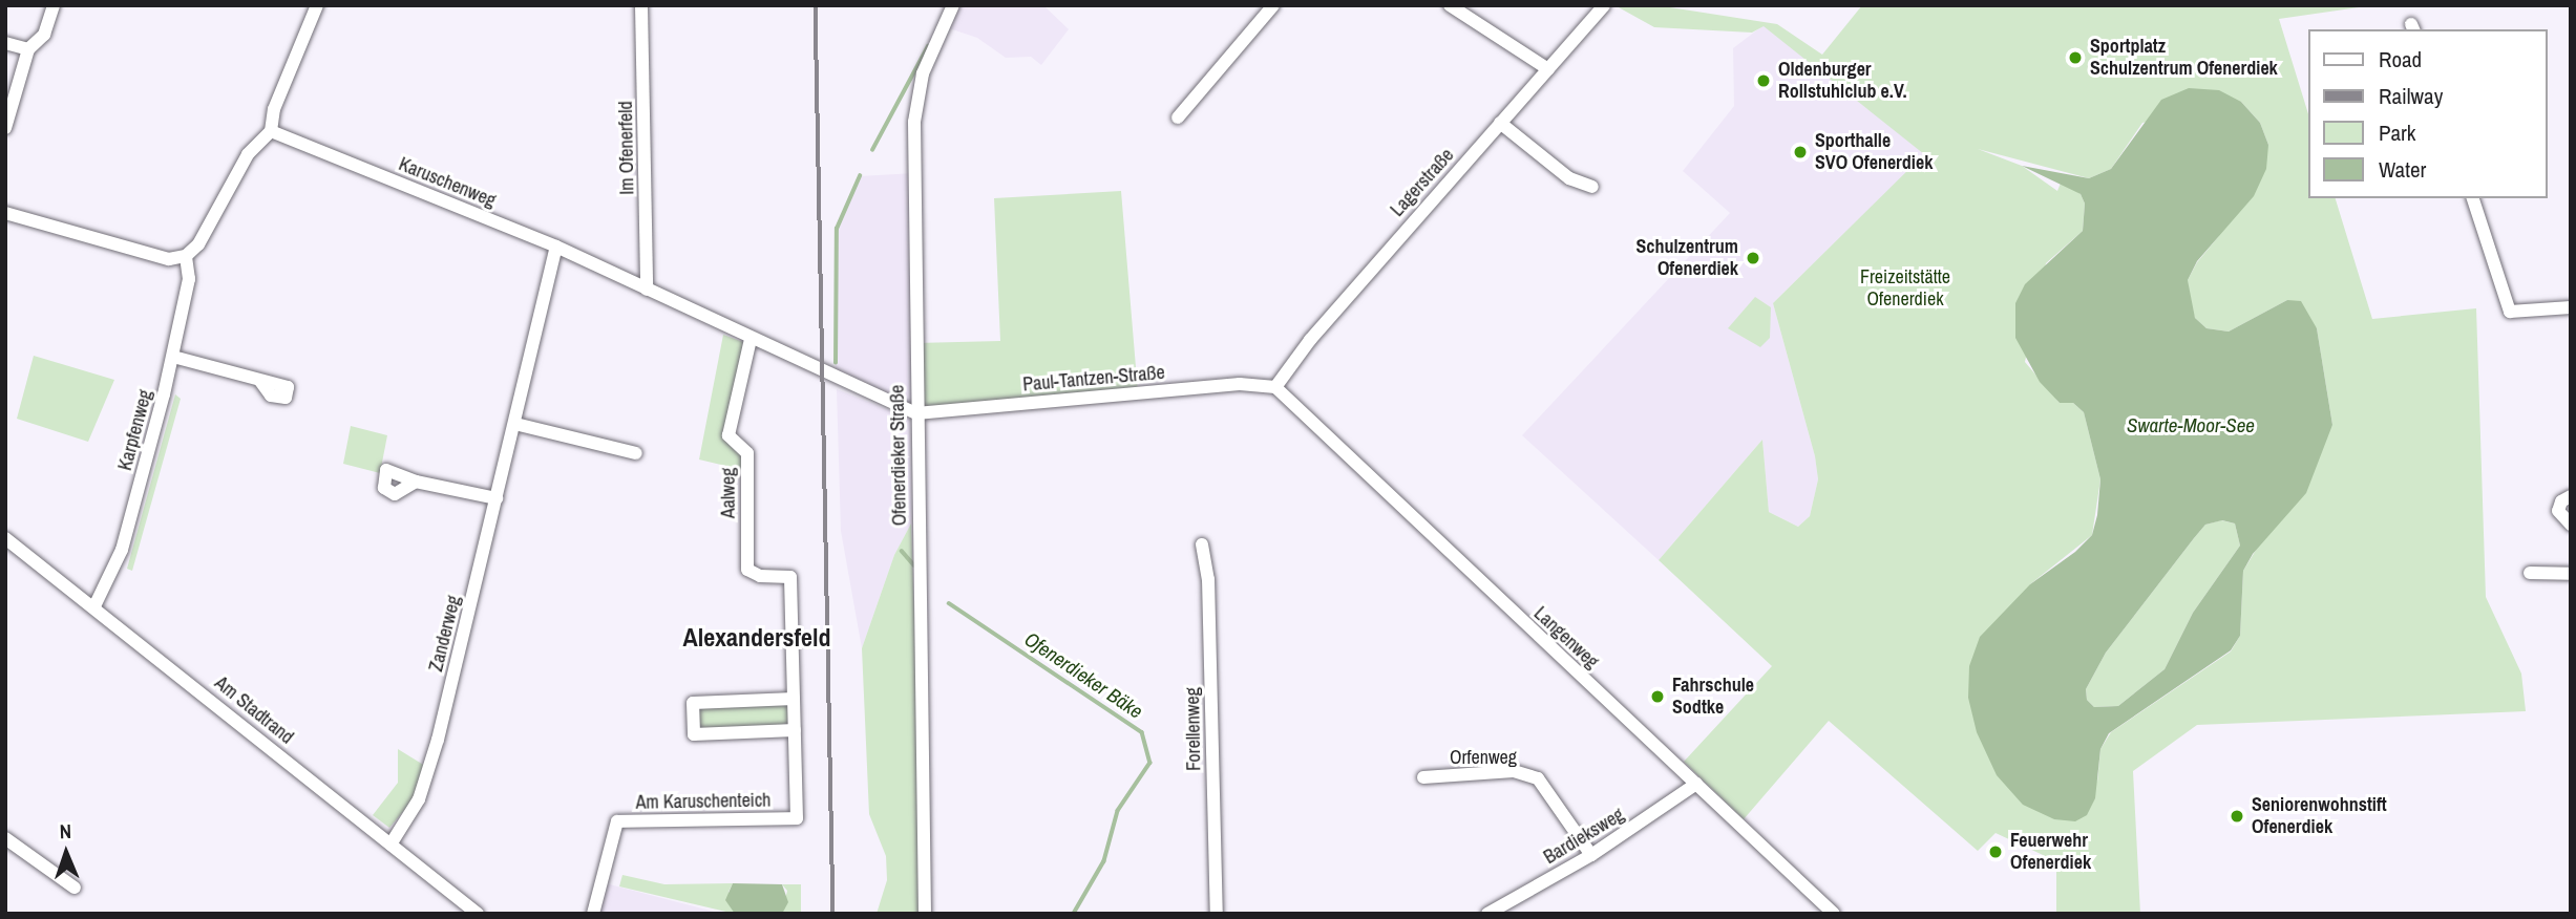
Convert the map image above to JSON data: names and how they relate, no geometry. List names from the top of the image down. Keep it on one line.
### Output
{"streets":{"street":["Im Ofenerfeld","Karuschenweg","Lagerstraße","Paul-Tantzen-Straße","Karpfenweg","Ofenerdieker Straße","Aalweg","Zanderweg","Langenweg","Am Stadtrand","Forellenweg","Orfenweg","Am Karuschenteich","Bardieksweg"]},"crossings":[["Im Ofenerfeld","Karuschenweg"],["Karuschenweg","Paul-Tantzen-Straße"],["Karuschenweg","Ofenerdieker Straße"],["Karuschenweg","Aalweg"],["Karuschenweg","Zanderweg"],["Lagerstraße","Paul-Tantzen-Straße"],["Lagerstraße","Langenweg"],["Paul-Tantzen-Straße","Ofenerdieker Straße"],["Paul-Tantzen-Straße","Langenweg"],["Karpfenweg","Am Stadtrand"],["Aalweg","Am Karuschenteich"],["Zanderweg","Am Stadtrand"],["Langenweg","Bardieksweg"],["Orfenweg","Bardieksweg"]],"districts":["Alexandersfeld"],"water":["Swarte-Moor-See","Ofenerdieker Bäke"],"parks":["Freizeitstätte Ofenerdiek"],"places":["Sportplatz Schulzentrum Ofenerdiek","Oldenburger Rollstuhlclub e.V.","Sporthalle SVO Ofenerdiek","Schulzentrum Ofenerdiek","Fahrschule Sodtke","Seniorenwohnstift Ofenerdiek","Feuerwehr Ofenerdiek"],"legend":["Road","Railway","Park","Water"],"north":"top"}
